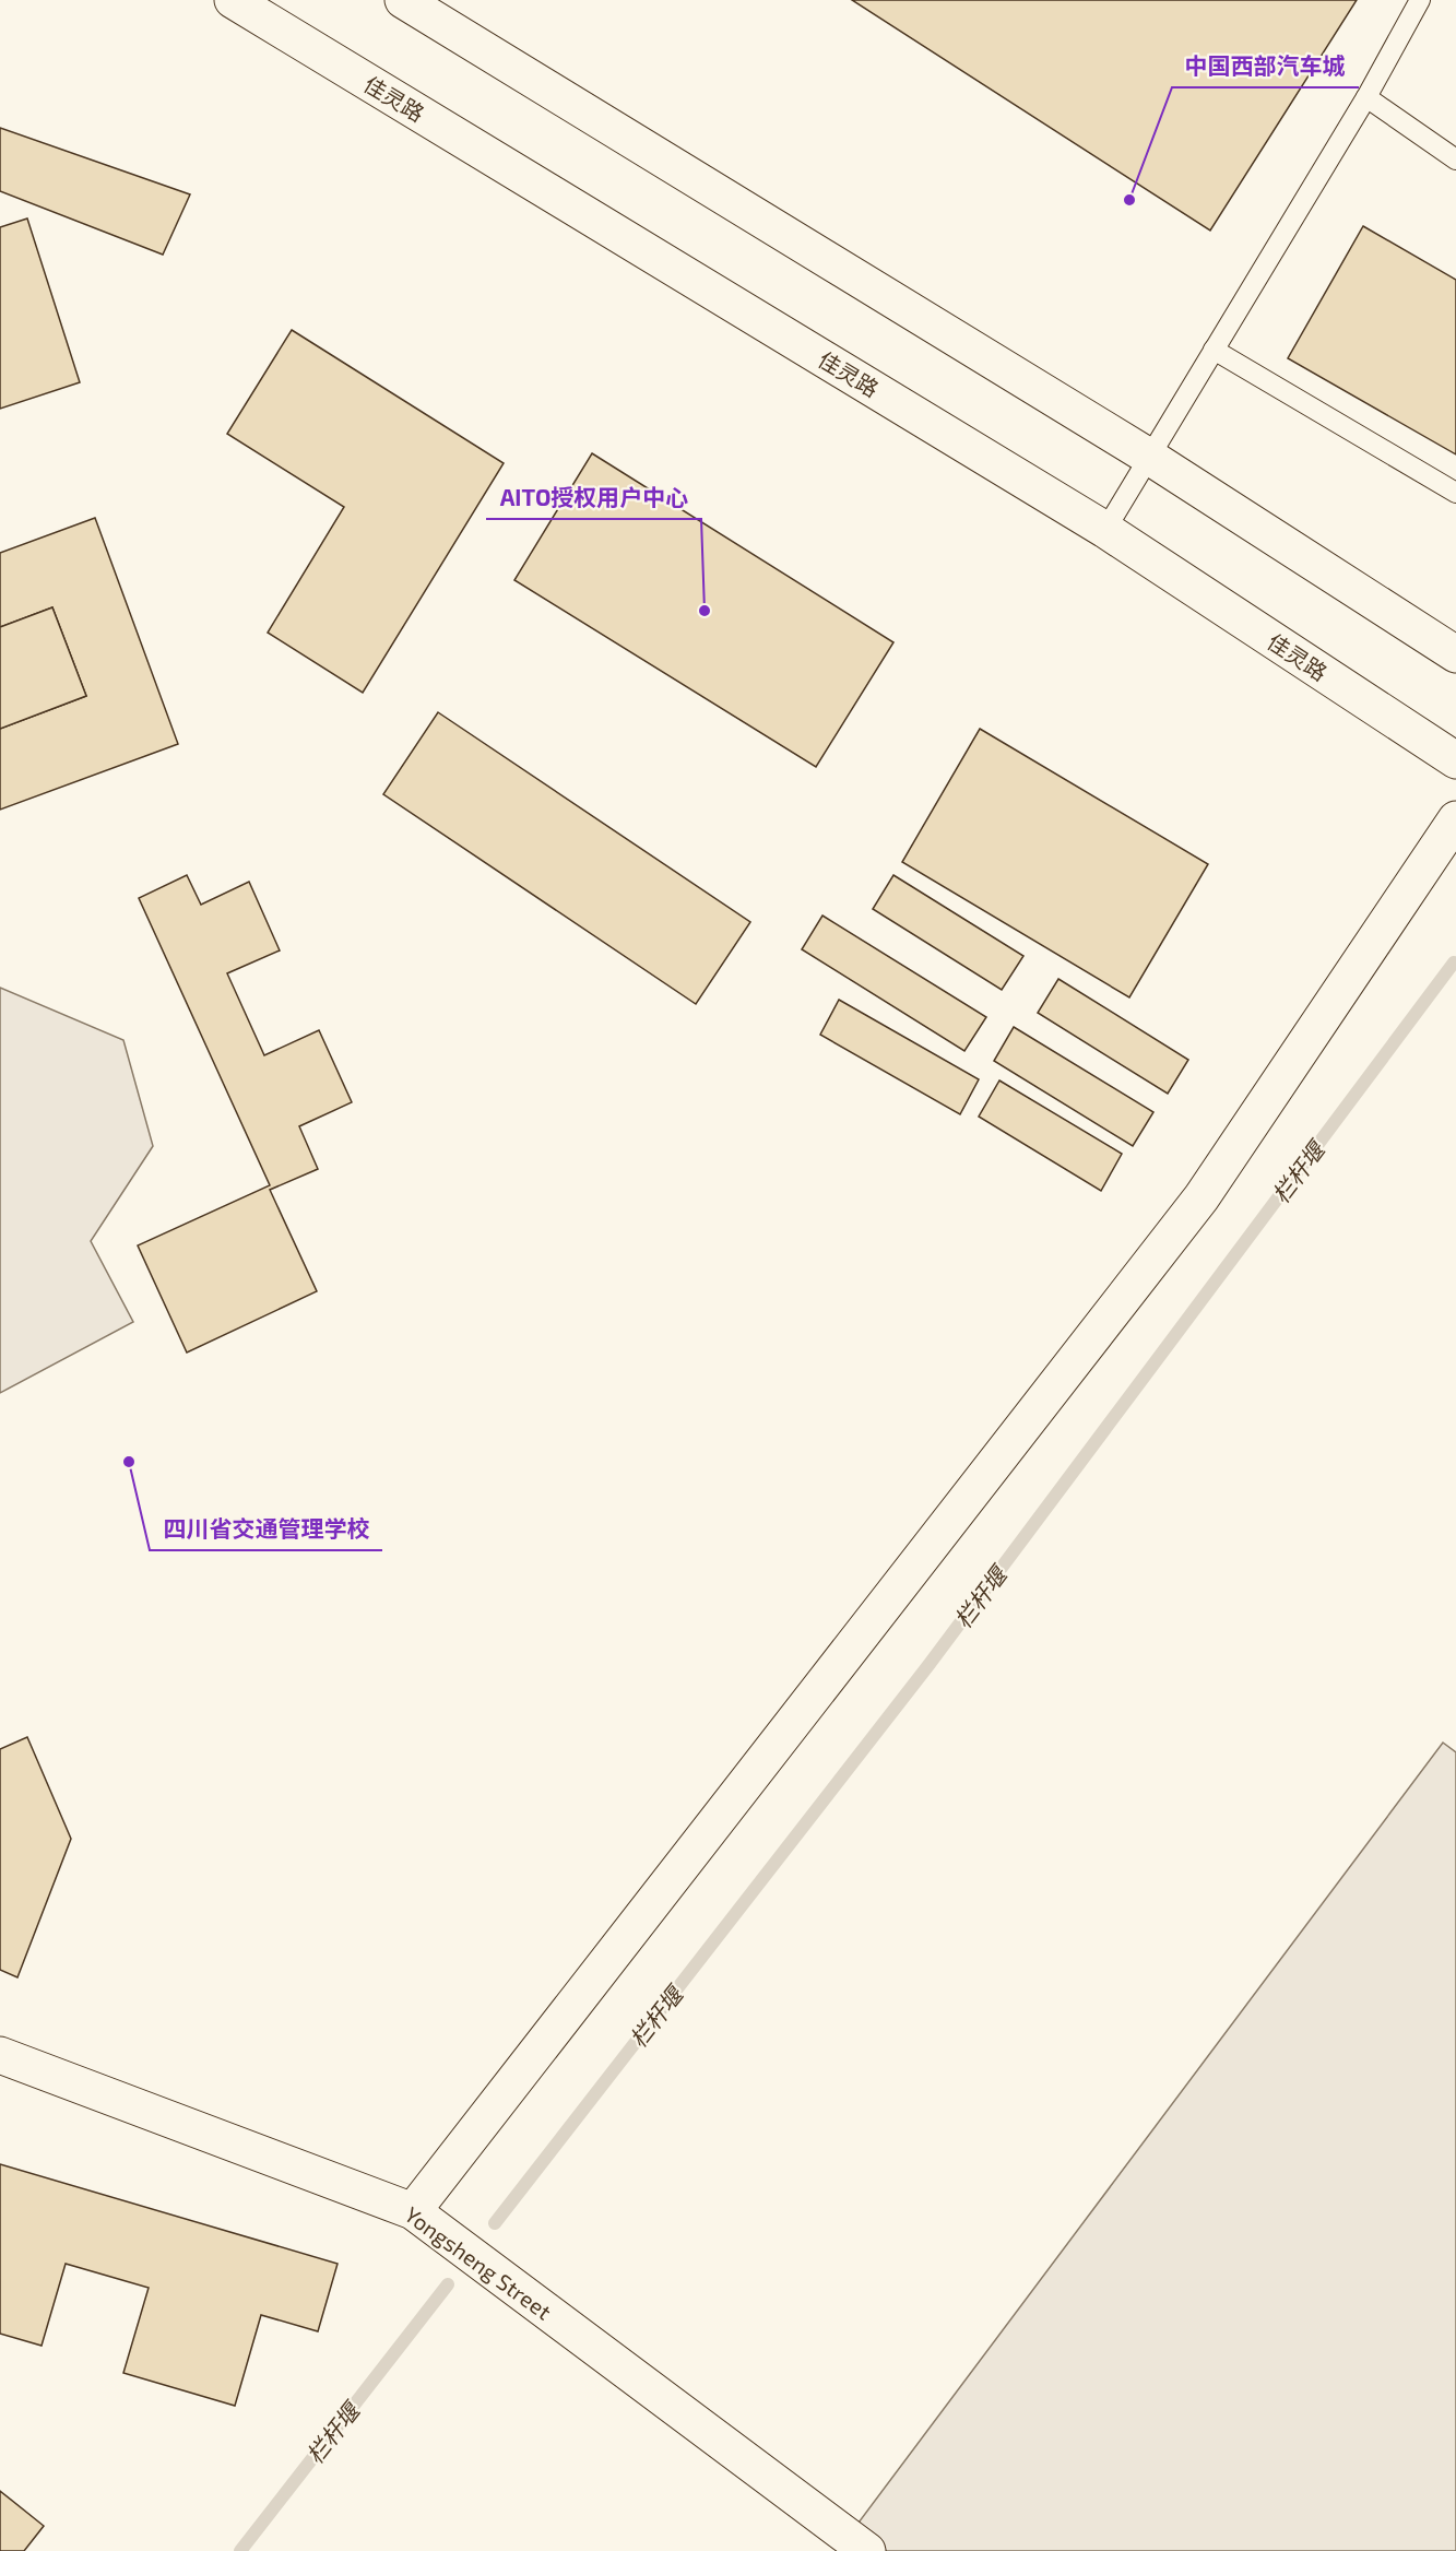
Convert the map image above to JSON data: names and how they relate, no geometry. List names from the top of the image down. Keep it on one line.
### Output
{"streets":{"street":["佳灵路","Yongsheng Street"]},"water":["栏杆堰"],"places":["中国西部汽车城","AITO授权用户中心","四川省交通管理学校"]}
